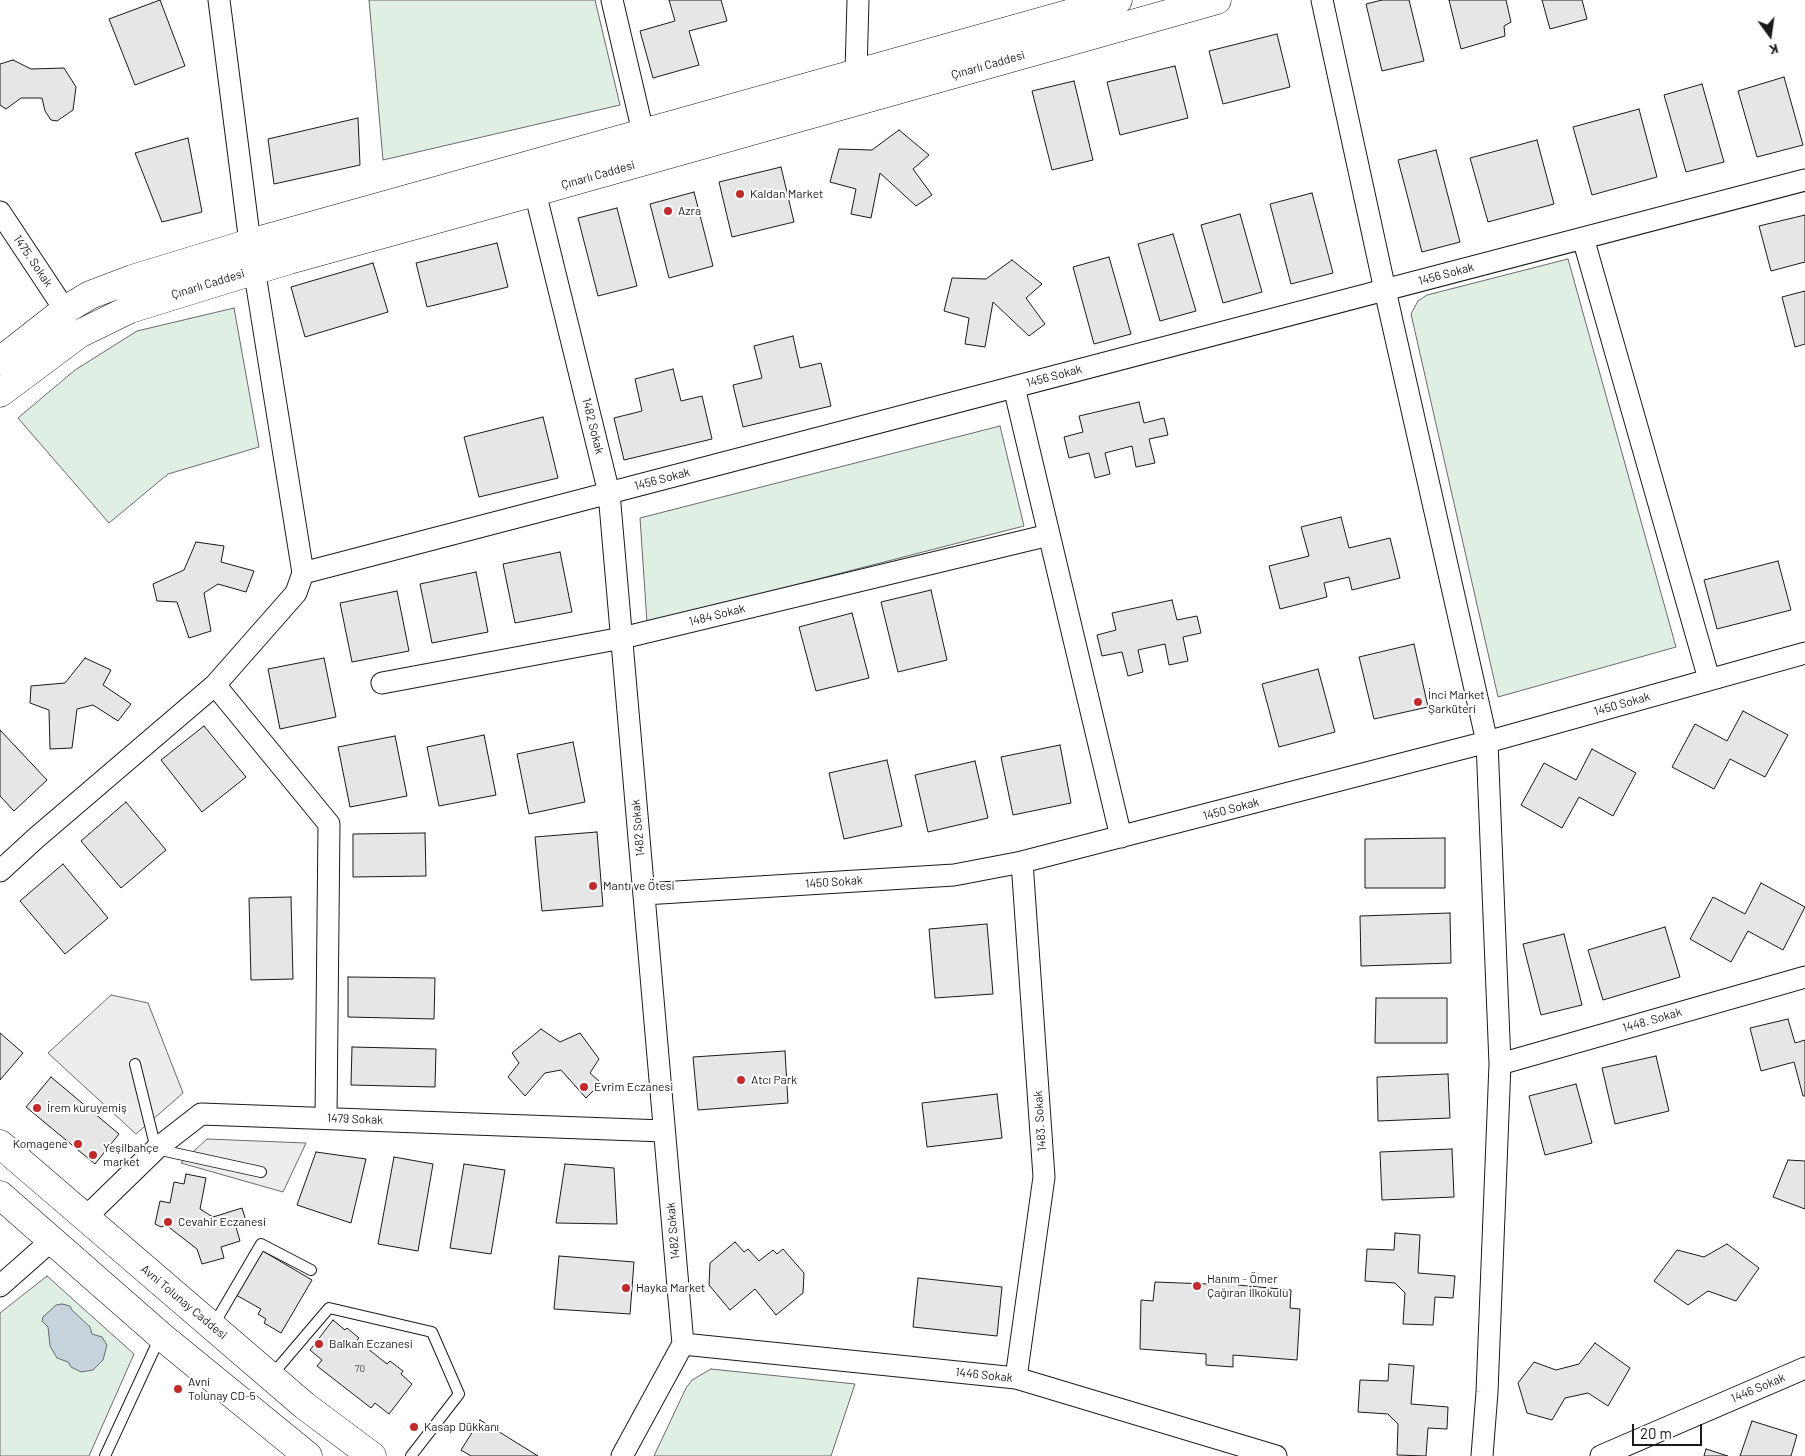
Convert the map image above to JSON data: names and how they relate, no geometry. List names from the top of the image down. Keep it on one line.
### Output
{"streets":{"main road":["Çınarlı Caddesi","Avni Tolunay Caddesi"],"street":["1475. Sokak","1456 Sokak","1482 Sokak","1484 Sokak","1450 Sokak","1448. Sokak","1479 Sokak","1483. Sokak","1446 Sokak"]},"crossings":[["Çınarlı Caddesi","1482 Sokak"],["1456 Sokak","1482 Sokak"],["1482 Sokak","1484 Sokak"],["1482 Sokak","1450 Sokak"],["1482 Sokak","1479 Sokak"],["1482 Sokak","1446 Sokak"],["1450 Sokak","1483. Sokak"],["1479 Sokak","Avni Tolunay Caddesi"],["1483. Sokak","1446 Sokak"]],"places":["Kaldan Market","Azra","İnci Market Şarküteri","Mantı ve Ötesi","Atcı Park","Evrim Eczanesi","İrem kuruyemiş","Komagene","Yeşilbahçe market","Cevahir Eczanesi","Hanım - Ömer Çağıran İlkokulu","Hayka Market","Balkan Eczanesi","Avni Tolunay CD-5","Kasap Dükkanı"],"house_numbers":["70"],"scale_bar":"20 m","north":"bottom"}
